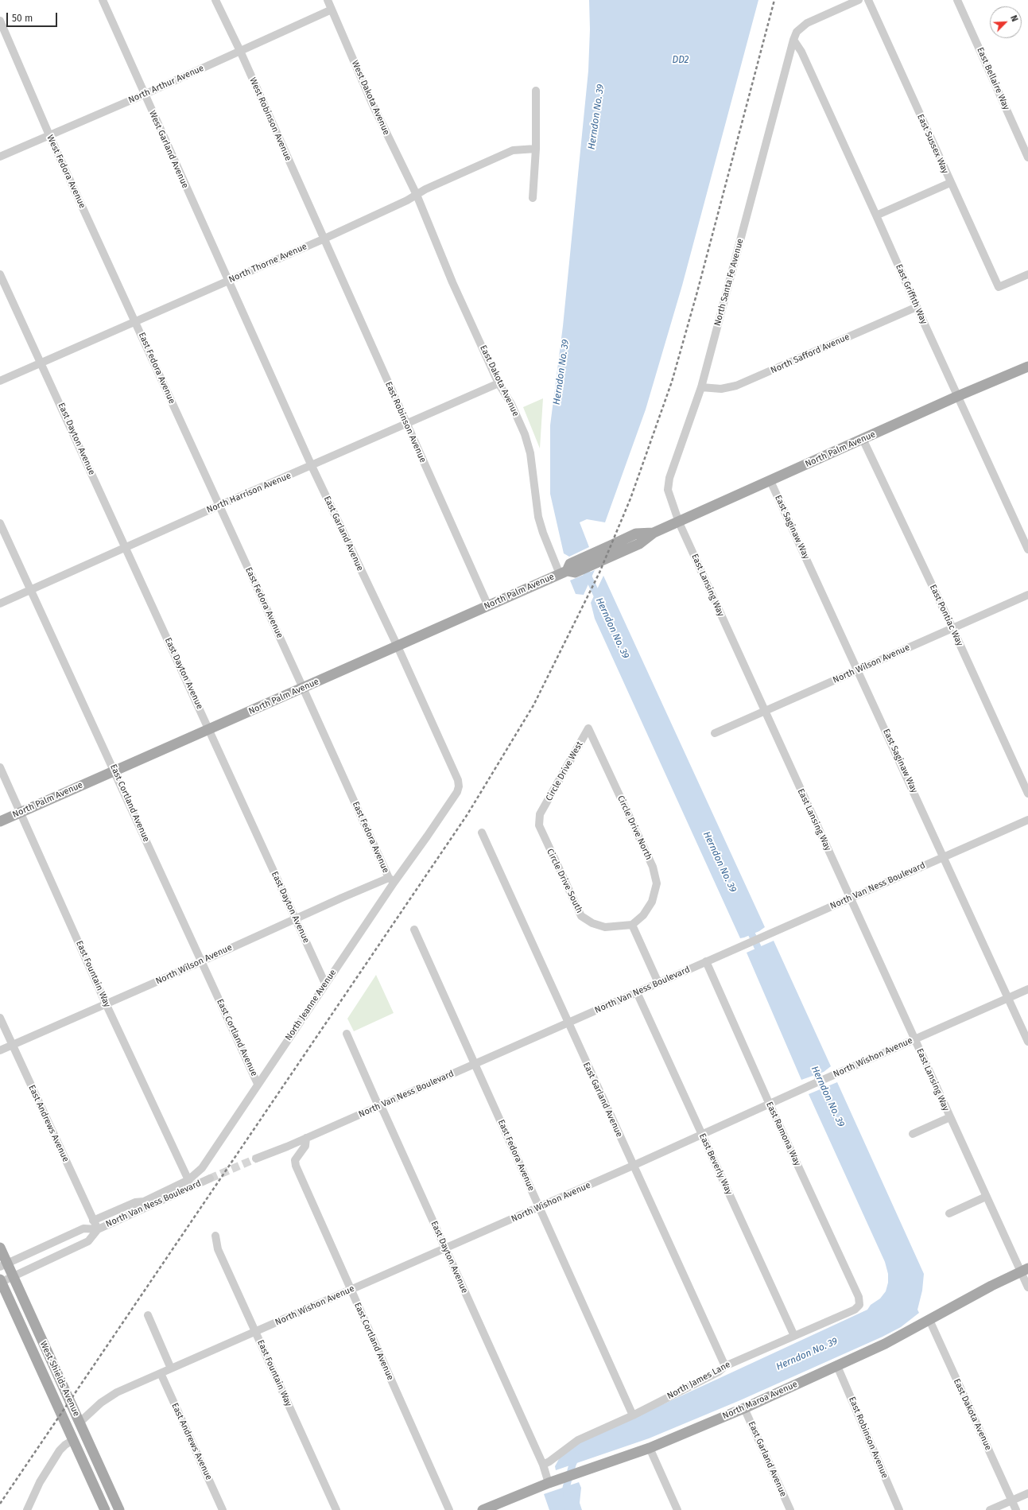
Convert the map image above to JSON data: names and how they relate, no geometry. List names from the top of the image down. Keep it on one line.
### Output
{"streets":{"main road":["North Palm Avenue","West Shields Avenue","North Maroa Avenue"],"street":["East Bellaire Way","North Arthur Avenue","West Dakota Avenue","West Robinson Avenue","East Sussex Way","West Garland Avenue","West Fedora Avenue","North Thorne Avenue","North Santa Fe Avenue","East Griffith Way","North Safford Avenue","East Fedora Avenue","East Dakota Avenue","East Robinson Avenue","East Dayton Avenue","North Harrison Avenue","East Saginaw Way","East Garland Avenue","East Lansing Way","East Pontiac Way","North Wilson Avenue","Circle Drive West","East Cortland Avenue","Circle Drive North","Circle Drive South","North Van Ness Boulevard","East Fountain Way","North Jeanne Avenue","North Wishon Avenue","East Andrews Avenue","East Ramona Way","East Beverly Way","North James Lane"]},"crossings":[["North Arthur Avenue","West Dakota Avenue"],["North Arthur Avenue","West Robinson Avenue"],["North Arthur Avenue","West Garland Avenue"],["North Arthur Avenue","West Fedora Avenue"],["West Dakota Avenue","North Thorne Avenue"],["West Dakota Avenue","East Dakota Avenue"],["West Robinson Avenue","North Thorne Avenue"],["West Robinson Avenue","East Robinson Avenue"],["West Garland Avenue","North Thorne Avenue"],["West Garland Avenue","East Garland Avenue"],["West Fedora Avenue","North Thorne Avenue"],["West Fedora Avenue","East Fedora Avenue"],["North Thorne Avenue","East Fedora Avenue"],["North Thorne Avenue","East Dakota Avenue"],["North Thorne Avenue","East Robinson Avenue"],["North Thorne Avenue","East Dayton Avenue"],["North Thorne Avenue","East Garland Avenue"],["North Santa Fe Avenue","East Griffith Way"],["North Santa Fe Avenue","North Safford Avenue"],["North Santa Fe Avenue","North Palm Avenue"],["North Santa Fe Avenue","East Lansing Way"],["East Griffith Way","North Safford Avenue"],["East Griffith Way","North Palm Avenue"],["East Fedora Avenue","North Palm Avenue"],["East Fedora Avenue","North Harrison Avenue"],["East Fedora Avenue","North Wilson Avenue"],["East Fedora Avenue","North Van Ness Boulevard"],["East Fedora Avenue","North Jeanne Avenue"],["East Fedora Avenue","North Wishon Avenue"],["East Fedora Avenue","North James Lane"],["East Dakota Avenue","North Palm Avenue"],["East Dakota Avenue","North Harrison Avenue"],["East Dakota Avenue","North Maroa Avenue"],["East Robinson Avenue","North Palm Avenue"],["East Robinson Avenue","North Harrison Avenue"],["East Robinson Avenue","North Maroa Avenue"],["East Dayton Avenue","North Palm Avenue"],["East Dayton Avenue","North Harrison Avenue"],["East Dayton Avenue","North Wilson Avenue"],["East Dayton Avenue","North Van Ness Boulevard"],["East Dayton Avenue","North Jeanne Avenue"],["East Dayton Avenue","North Wishon Avenue"],["East Dayton Avenue","North James Lane"],["East Dayton Avenue","North Maroa Avenue"],["North Palm Avenue","East Saginaw Way"],["North Palm Avenue","East Garland Avenue"],["North Palm Avenue","East Lansing Way"],["North Palm Avenue","East Pontiac Way"],["North Palm Avenue","East Cortland Avenue"],["North Palm Avenue","East Fountain Way"],["North Harrison Avenue","East Garland Avenue"],["North Harrison Avenue","East Cortland Avenue"],["East Saginaw Way","North Wilson Avenue"],["East Saginaw Way","North Van Ness Boulevard"],["East Saginaw Way","North Wishon Avenue"],["East Garland Avenue","North Van Ness Boulevard"],["East Garland Avenue","North Jeanne Avenue"],["East Garland Avenue","North Wishon Avenue"],["East Garland Avenue","North James Lane"],["East Garland Avenue","North Maroa Avenue"],["East Lansing Way","North Wilson Avenue"],["East Lansing Way","North Van Ness Boulevard"],["East Lansing Way","North Wishon Avenue"],["East Lansing Way","North Maroa Avenue"],["East Pontiac Way","North Wilson Avenue"],["North Wilson Avenue","East Cortland Avenue"],["North Wilson Avenue","East Fountain Way"],["North Wilson Avenue","North Jeanne Avenue"],["North Wilson Avenue","East Andrews Avenue"],["Circle Drive West","Circle Drive North"],["Circle Drive West","Circle Drive South"],["East Cortland Avenue","North Van Ness Boulevard"],["East Cortland Avenue","North Jeanne Avenue"],["East Cortland Avenue","North Wishon Avenue"],["Circle Drive North","Circle Drive South"],["North Van Ness Boulevard","North Jeanne Avenue"],["North Van Ness Boulevard","East Andrews Avenue"],["North Van Ness Boulevard","East Ramona Way"],["North Van Ness Boulevard","East Beverly Way"],["North Van Ness Boulevard","West Shields Avenue"],["East Fountain Way","North Jeanne Avenue"],["East Fountain Way","North Wishon Avenue"],["North Jeanne Avenue","East Andrews Avenue"],["North Wishon Avenue","East Andrews Avenue"],["North Wishon Avenue","East Ramona Way"],["North Wishon Avenue","East Beverly Way"],["North Wishon Avenue","West Shields Avenue"],["East Ramona Way","North James Lane"],["East Beverly Way","North James Lane"]],"water":["DD2","Herndon No. 39"],"scale_bar":"50 m","north":"top right"}
